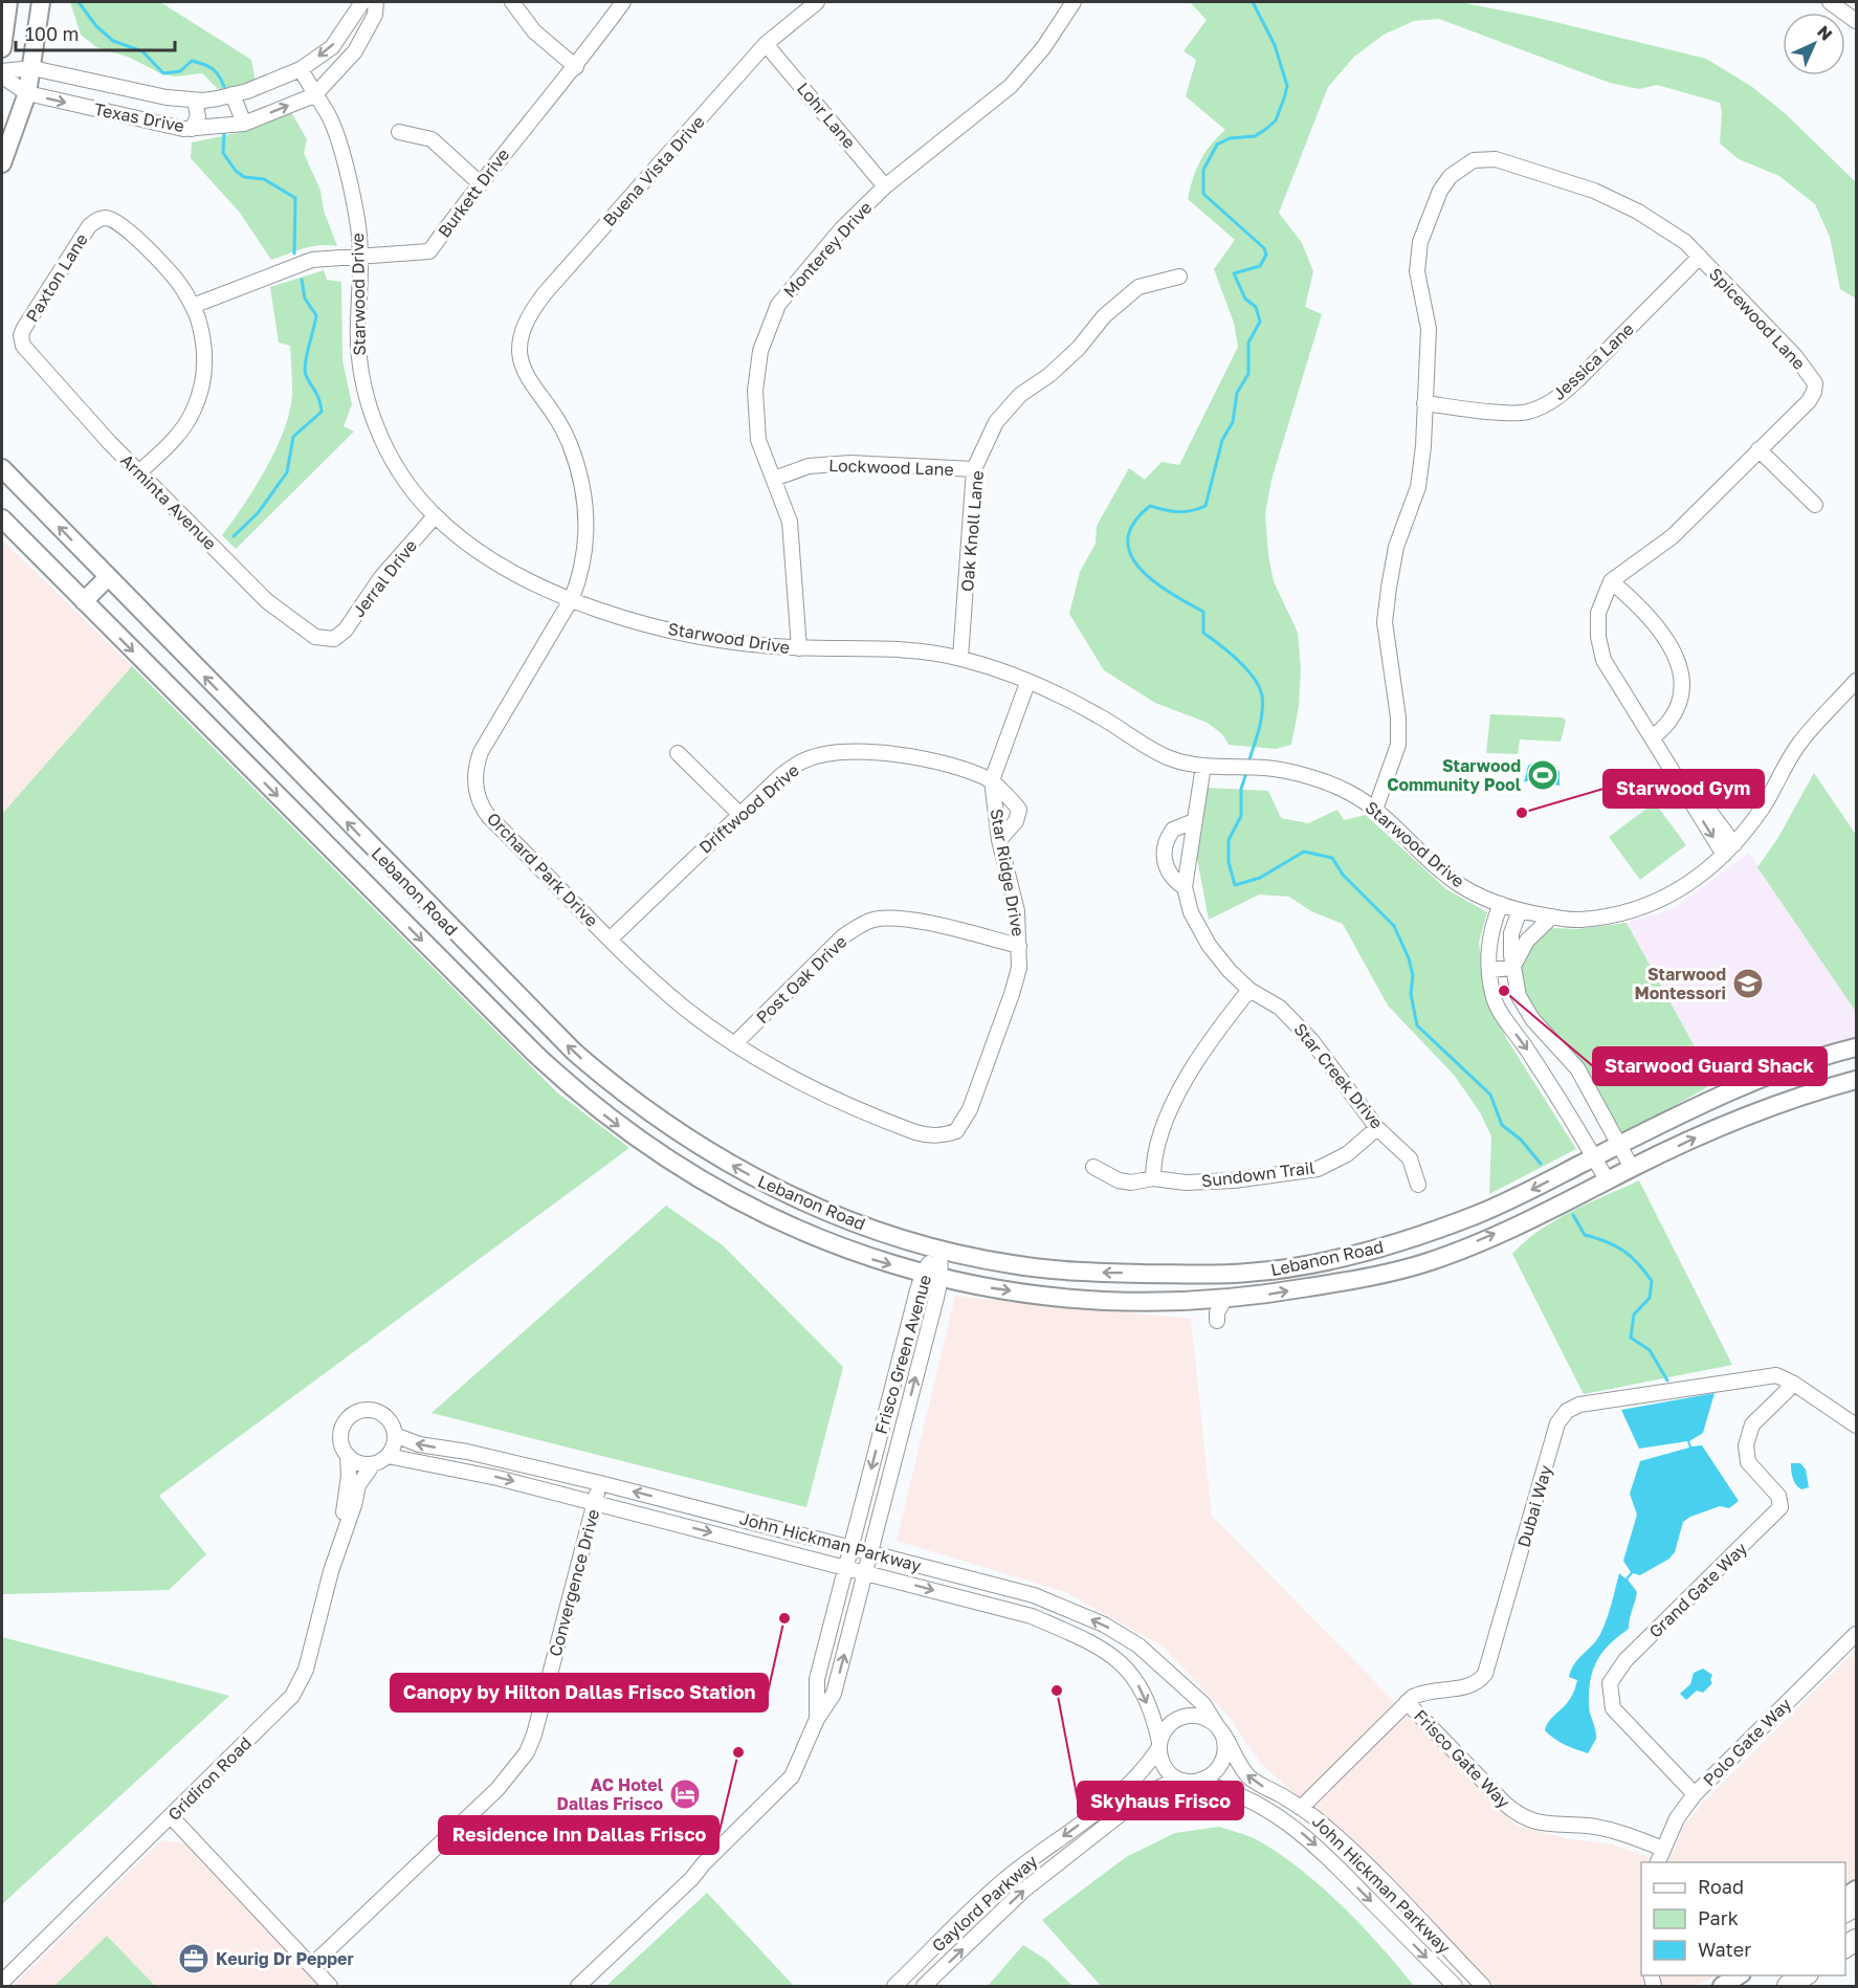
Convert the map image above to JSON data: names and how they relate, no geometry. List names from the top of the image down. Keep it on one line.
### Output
{"streets":{"main road":["Lebanon Road"],"street":["Lohr Lane","Texas Drive","Buena Vista Drive","Burkett Drive","Monterey Drive","Paxton Lane","Starwood Drive","Spicewood Lane","Jessica Lane","Lockwood Lane","Arminta Avenue","Oak Knoll Lane","Jerral Drive","Driftwood Drive","Orchard Park Drive","Star Ridge Drive","Post Oak Drive","Star Creek Drive","Sundown Trail","Frisco Green Avenue","Dubai Way","John Hickman Parkway","Convergence Drive","Grand Gate Way","Polo Gate Way","Frisco Gate Way","Gridiron Road","Gaylord Parkway"]},"crossings":[["Lohr Lane","Buena Vista Drive"],["Lohr Lane","Monterey Drive"],["Texas Drive","Starwood Drive"],["Buena Vista Drive","Orchard Park Drive"],["Burkett Drive","Paxton Lane"],["Burkett Drive","Starwood Drive"],["Monterey Drive","Starwood Drive"],["Monterey Drive","Lockwood Lane"],["Paxton Lane","Arminta Avenue"],["Starwood Drive","Oak Knoll Lane"],["Starwood Drive","Jerral Drive"],["Starwood Drive","Orchard Park Drive"],["Starwood Drive","Star Ridge Drive"],["Starwood Drive","Star Creek Drive"],["Spicewood Lane","Jessica Lane"],["Lockwood Lane","Oak Knoll Lane"],["Arminta Avenue","Jerral Drive"],["Driftwood Drive","Orchard Park Drive"],["Driftwood Drive","Star Ridge Drive"],["Orchard Park Drive","Star Ridge Drive"],["Orchard Park Drive","Post Oak Drive"],["Star Ridge Drive","Post Oak Drive"],["Lebanon Road","Frisco Green Avenue"],["Star Creek Drive","Sundown Trail"],["Frisco Green Avenue","John Hickman Parkway"],["Dubai Way","John Hickman Parkway"],["Dubai Way","Grand Gate Way"],["Dubai Way","Frisco Gate Way"],["John Hickman Parkway","Convergence Drive"],["John Hickman Parkway","Gridiron Road"],["John Hickman Parkway","Gaylord Parkway"],["Grand Gate Way","Polo Gate Way"],["Polo Gate Way","Frisco Gate Way"]],"places":{"sports":["Starwood Community Pool"],"other":["Starwood Gym","Starwood Guard Shack","Canopy by Hilton Dallas Frisco Station","Skyhaus Frisco","Residence Inn Dallas Frisco"],"school or university":["Starwood Montessori"],"hotel":["AC Hotel Dallas Frisco"],"office":["Keurig Dr Pepper"]},"legend":["Road","Park","Water"],"scale_bar":"100 m","north":"top right"}
